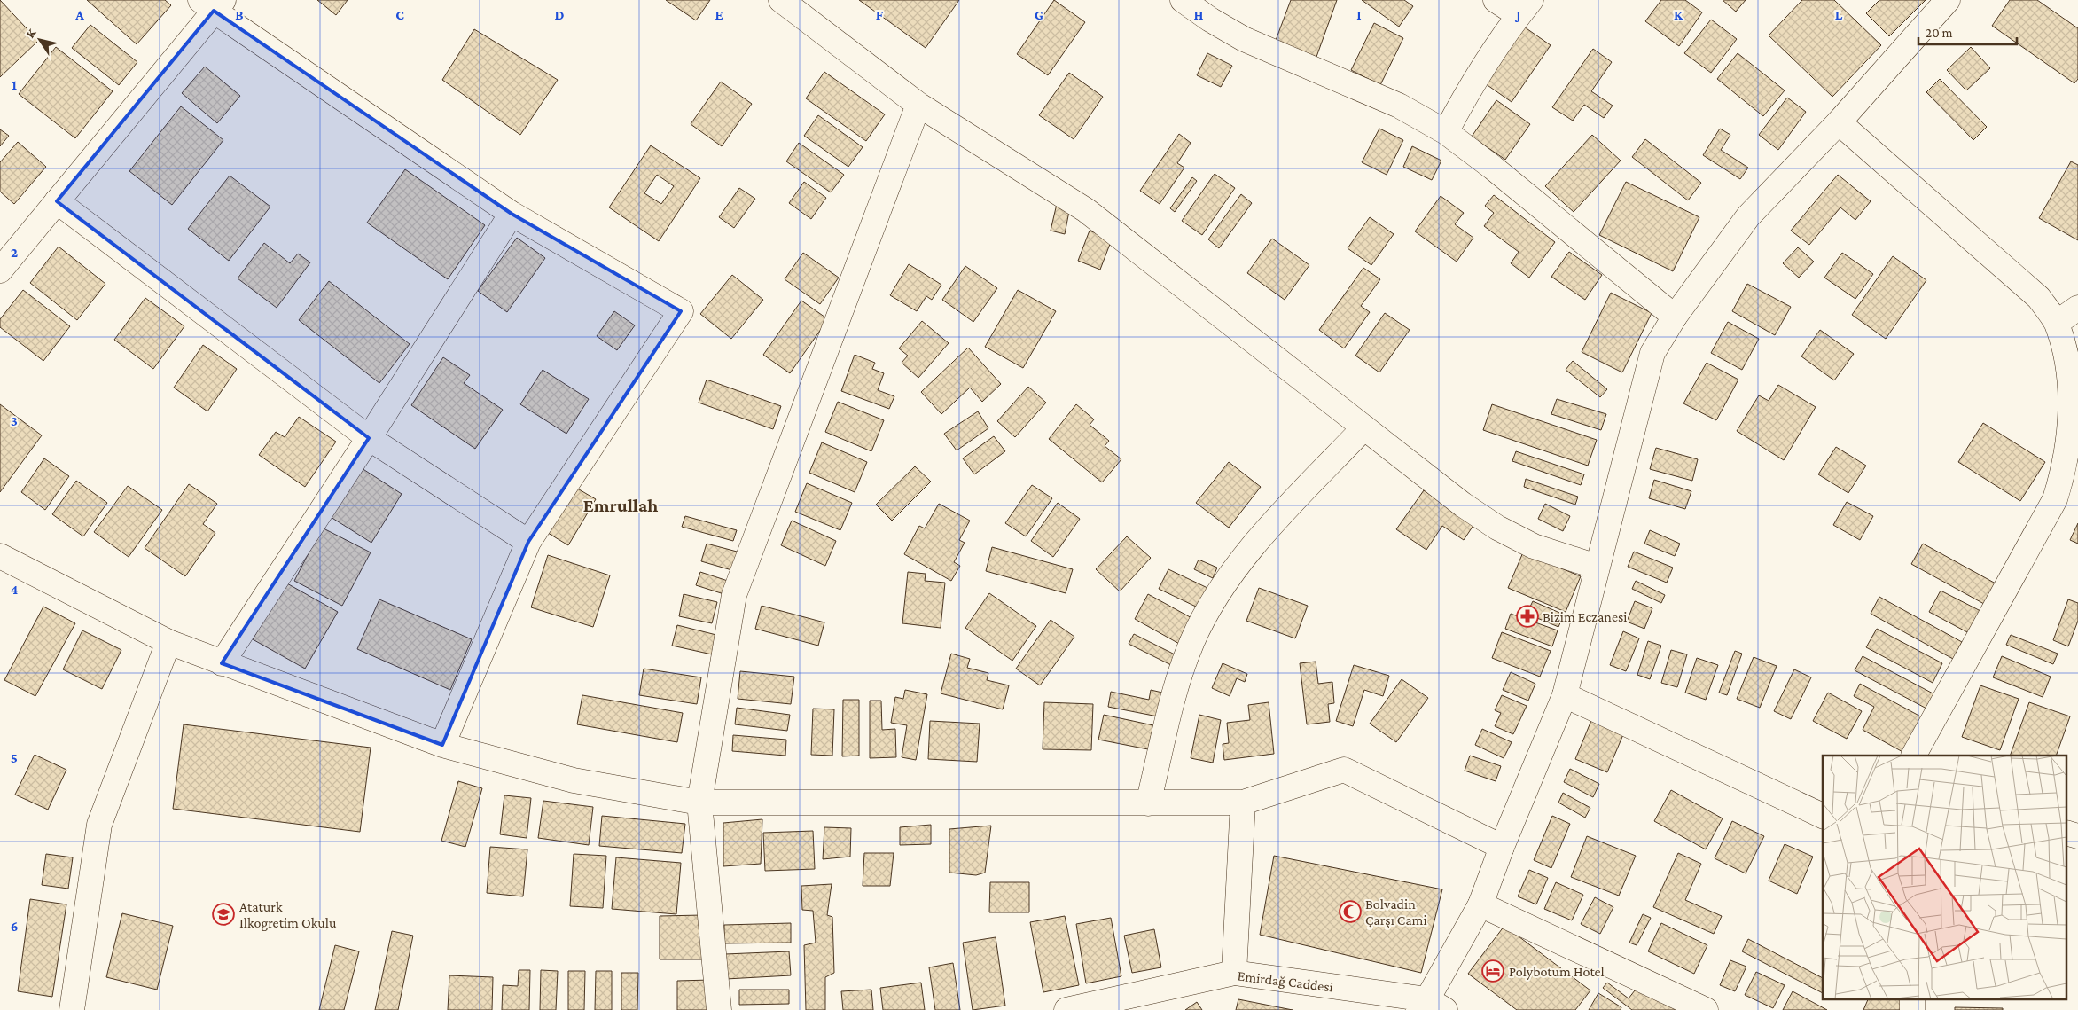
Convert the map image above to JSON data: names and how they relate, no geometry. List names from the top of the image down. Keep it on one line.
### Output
{"streets":{"street":["Emirdağ Caddesi"]},"districts":["Emrullah"],"places":{"pharmacy":["Bizim Eczanesi"],"mosque":["Bolvadin Çarşı Cami"],"school or university":["Ataturk Ilkogretim Okulu"],"hotel":["Polybotum Hotel"]},"scale_bar":"20 m","north":"top left","grid":{"columns":["A","B","C","D","E","F","G","H","I","J","K","L"],"rows":["1","2","3","4","5","6"]}}
